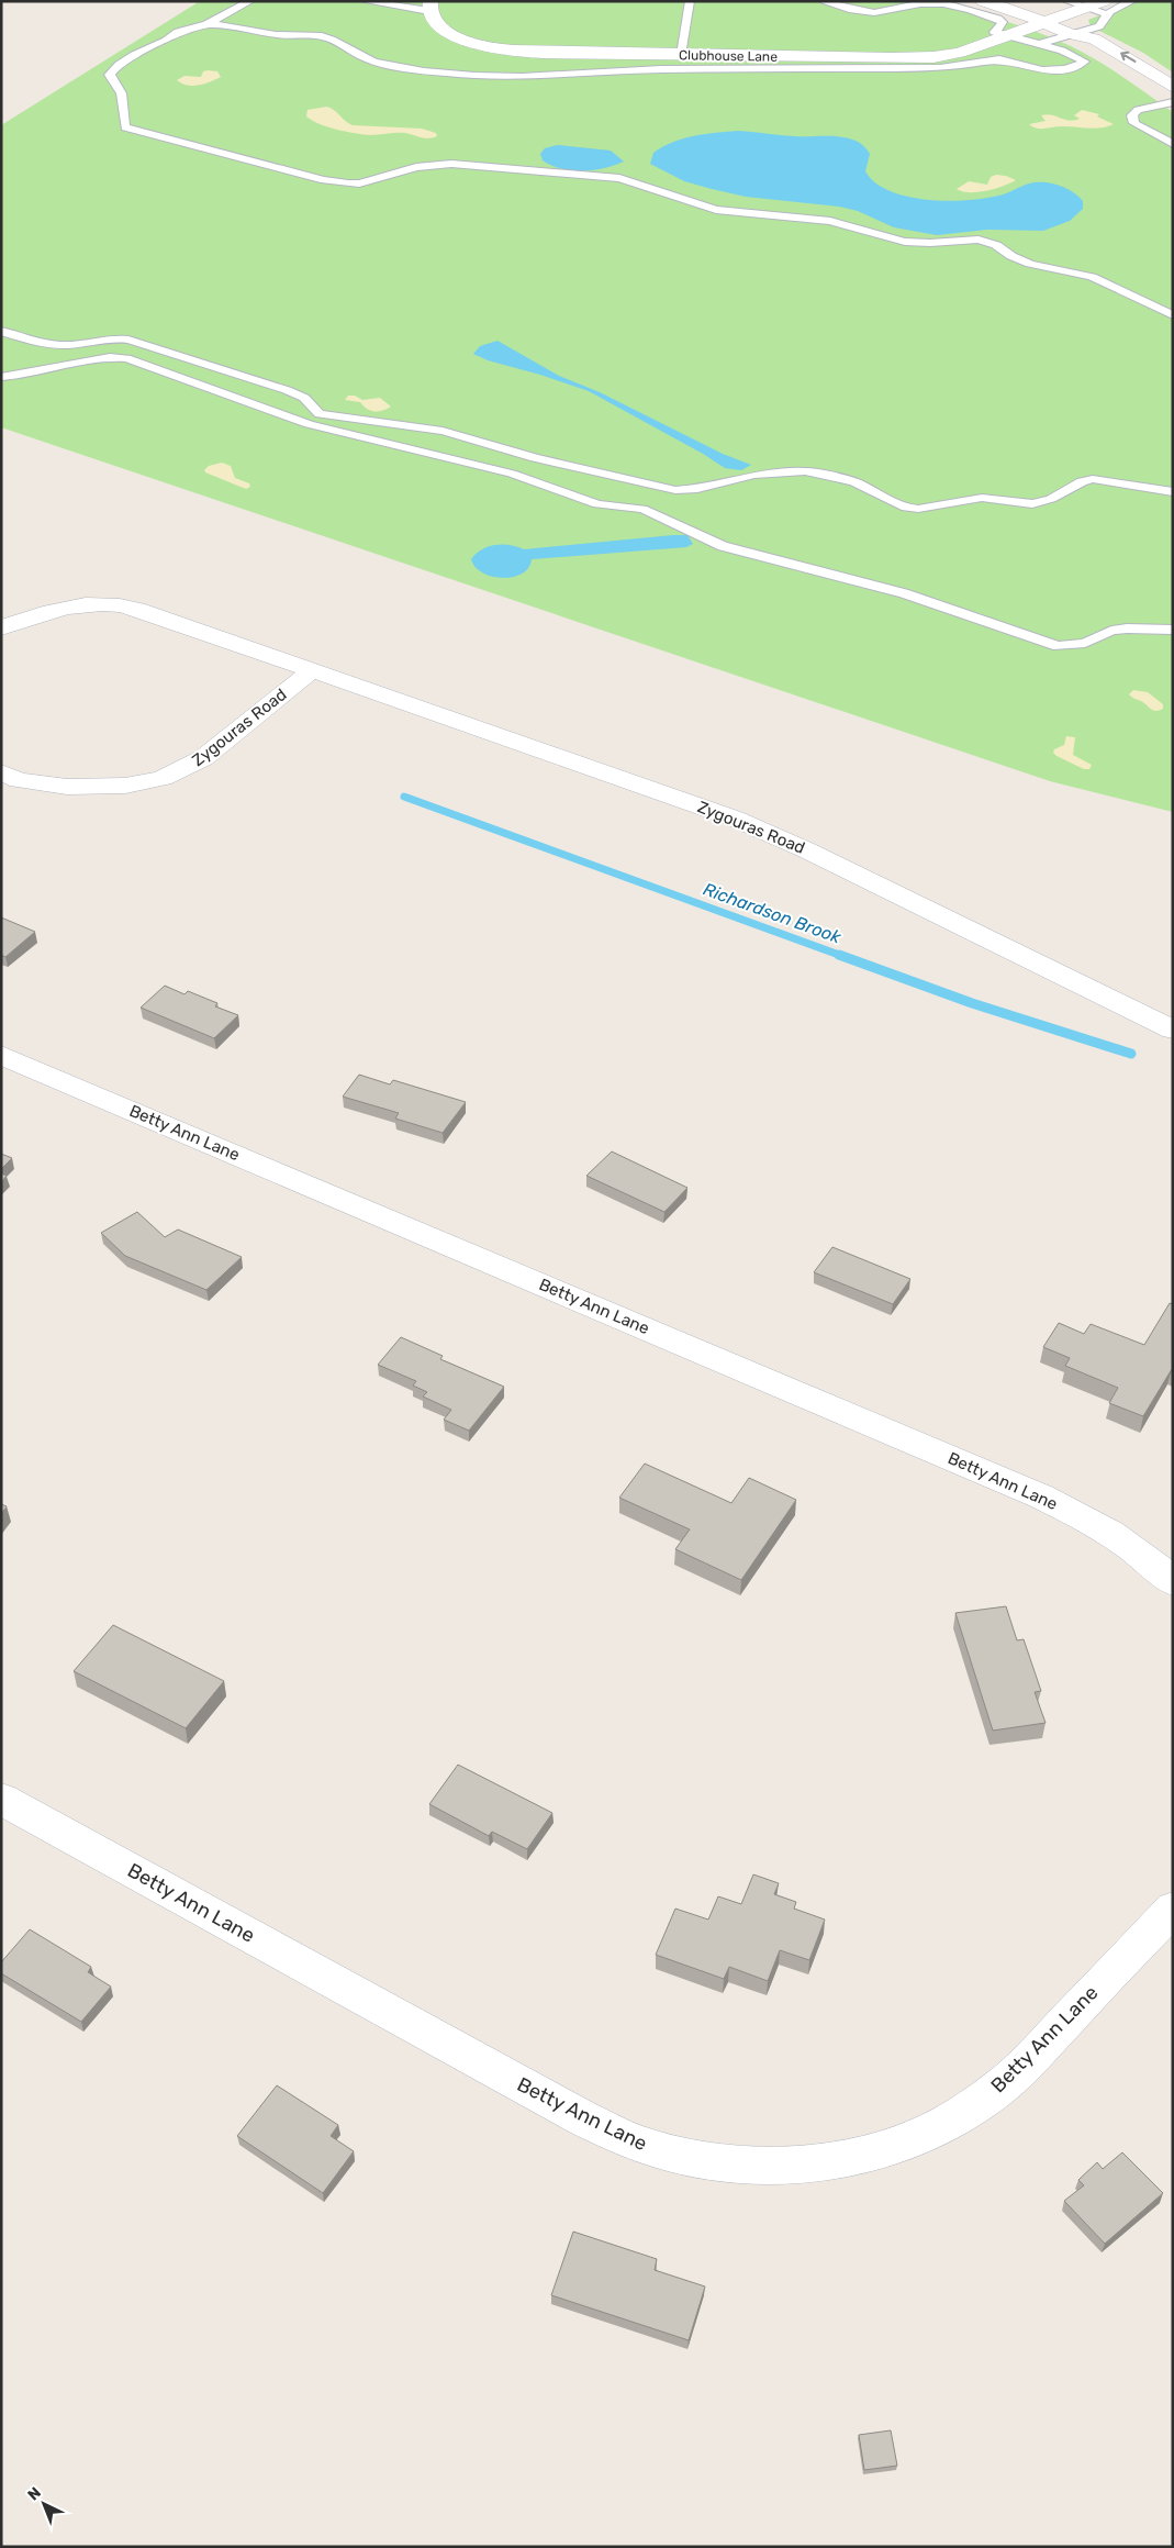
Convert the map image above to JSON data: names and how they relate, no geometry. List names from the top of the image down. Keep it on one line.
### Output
{"streets":{"street":["Clubhouse Lane","Zygouras Road","Betty Ann Lane"]},"water":["Richardson Brook"],"north":"top left"}
